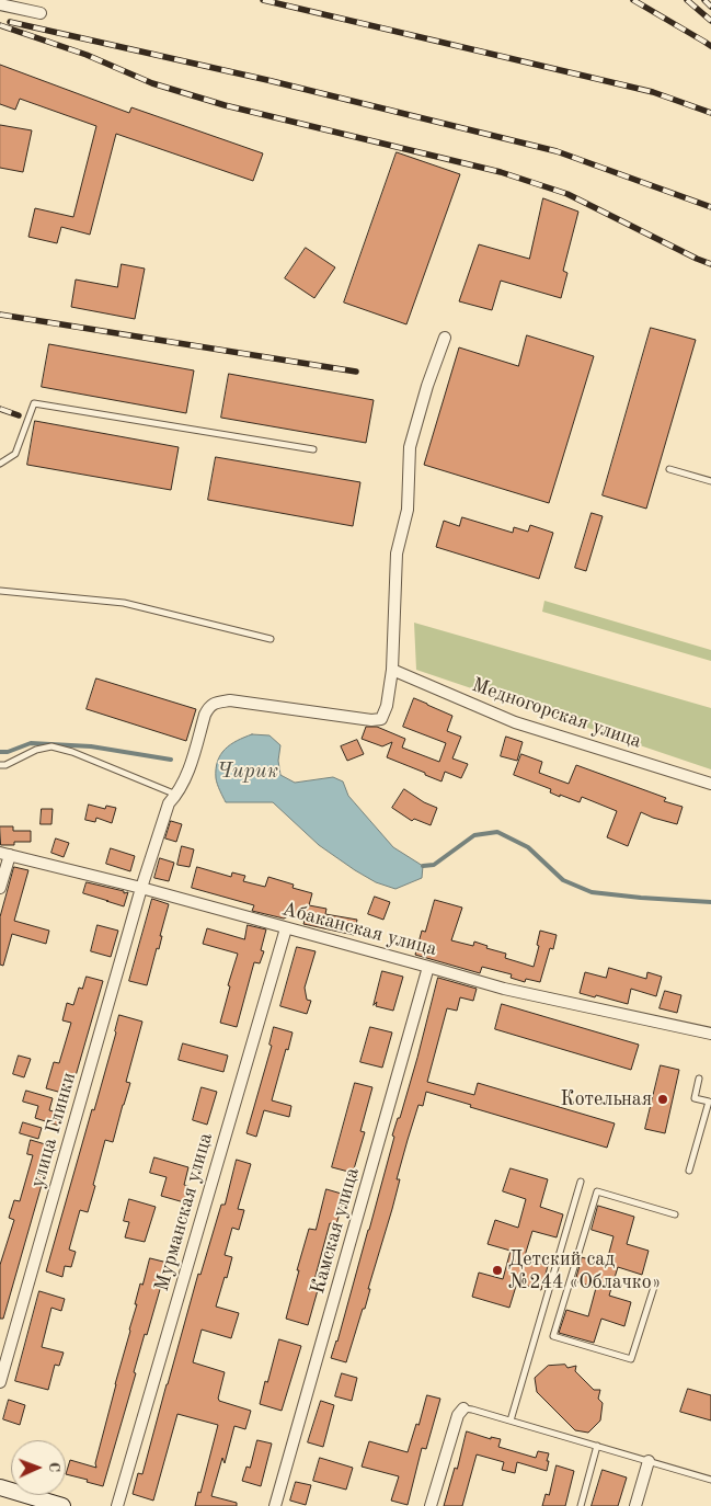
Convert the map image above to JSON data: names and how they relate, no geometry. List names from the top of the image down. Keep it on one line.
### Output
{"streets":{"street":["Медногорская улица","Абаканская улица","улица Глинки","Мурманская улица","Камская улица"]},"crossings":[["Медногорская улица","улица Глинки"],["Абаканская улица","улица Глинки"],["Абаканская улица","Мурманская улица"],["Абаканская улица","Камская улица"]],"water":["Чирик"],"places":["Котельная","Детский сад №244 «Облачко»"],"north":"right"}
